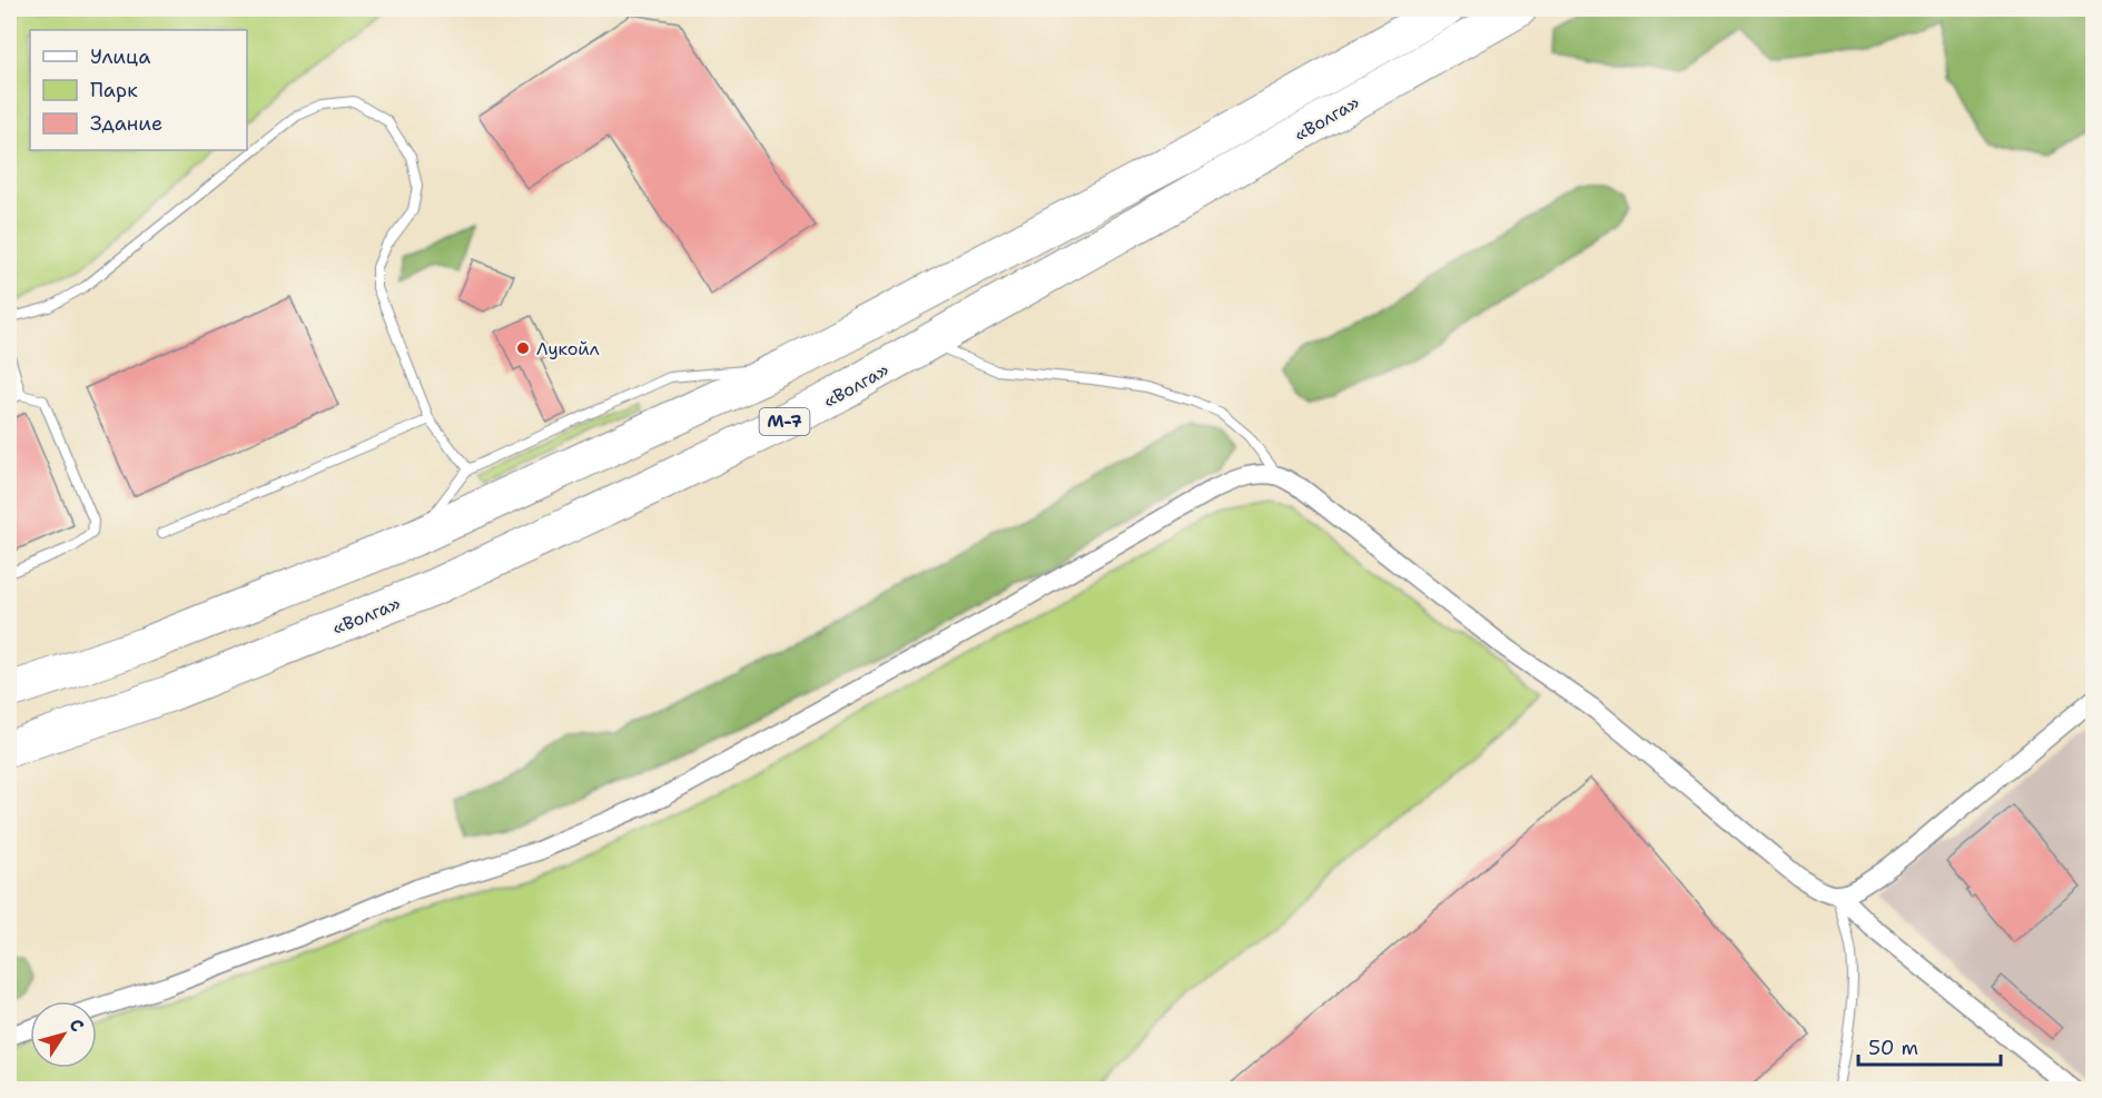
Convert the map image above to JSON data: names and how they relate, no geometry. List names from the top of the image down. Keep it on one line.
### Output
{"streets":{"highway":["«Волга»","М-7"]},"places":["Лукойл"],"legend":["Улица","Парк","Здание"],"scale_bar":"50 m","north":"top right"}
